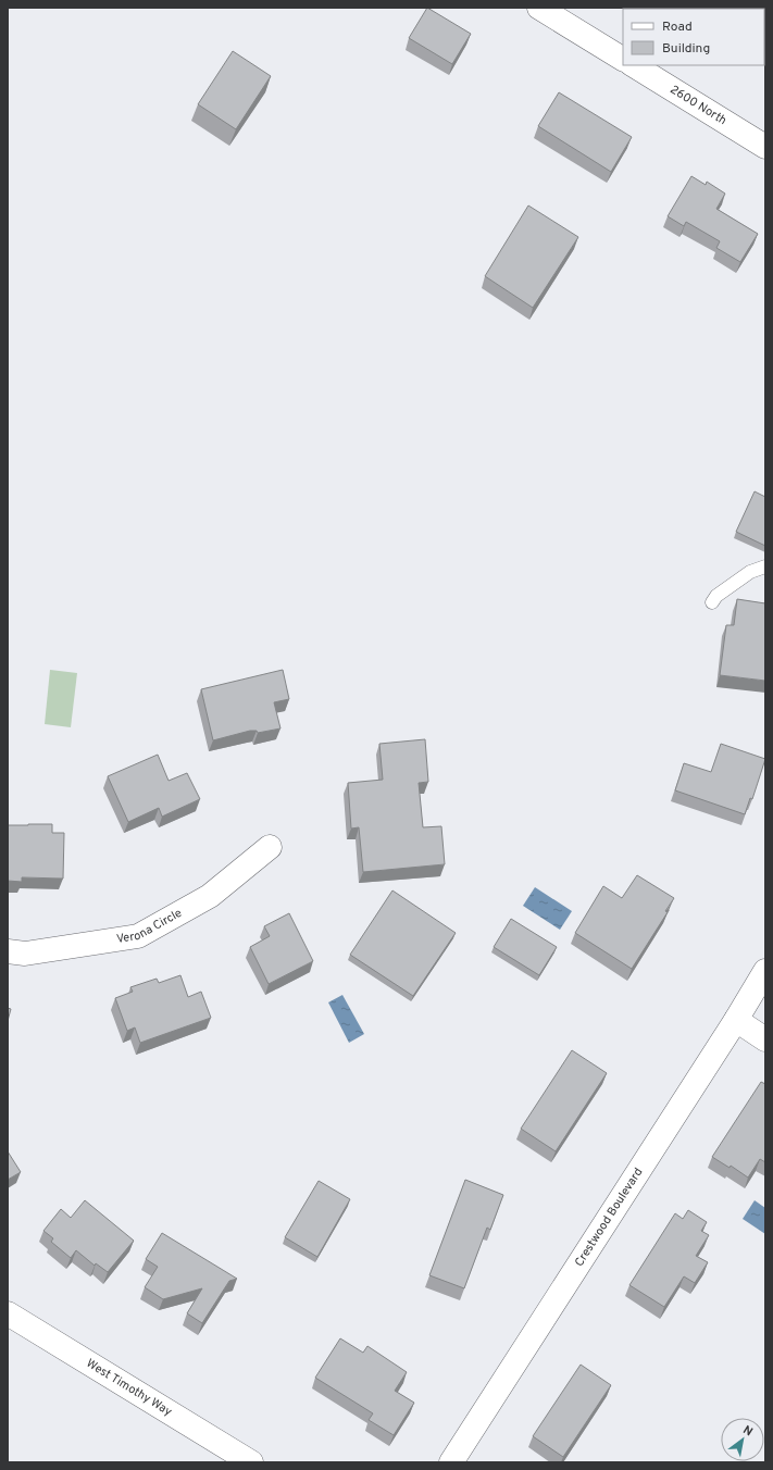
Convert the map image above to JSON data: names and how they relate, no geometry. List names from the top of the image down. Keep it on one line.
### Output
{"streets":{"street":["2600 North","Verona Circle","Crestwood Boulevard","West Timothy Way"]},"legend":["Road","Building"],"north":"top right"}
